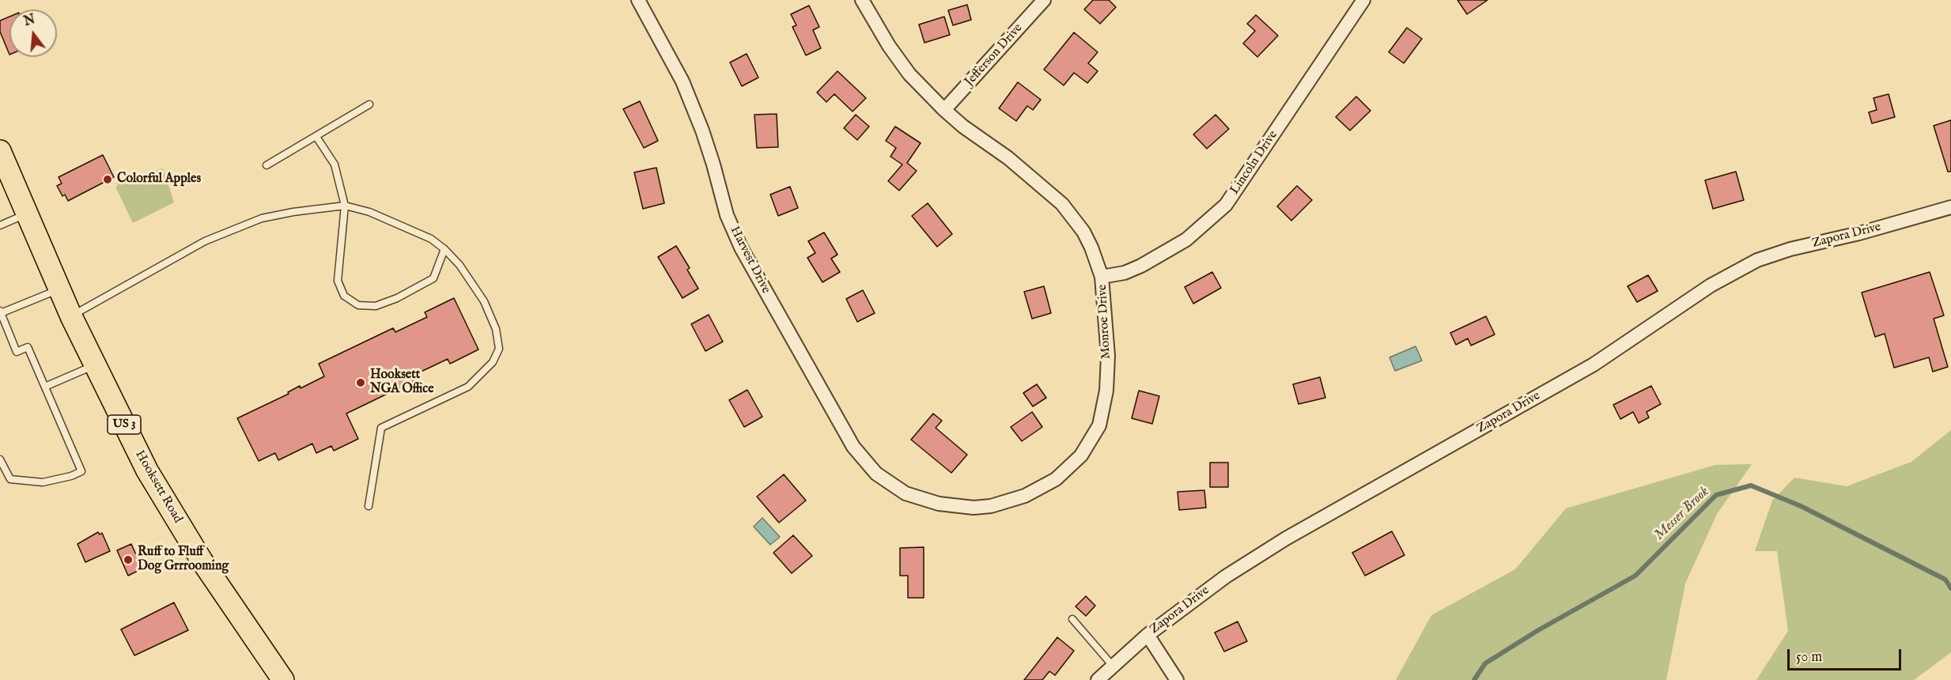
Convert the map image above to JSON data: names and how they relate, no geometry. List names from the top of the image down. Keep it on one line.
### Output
{"streets":{"main road":["US 3","Hooksett Road"],"street":["Jefferson Drive","Lincoln Drive","Zapora Drive","Harvest Drive","Monroe Drive"]},"crossings":[["Jefferson Drive","Monroe Drive"],["Lincoln Drive","Monroe Drive"],["Harvest Drive","Monroe Drive"]],"water":["Messer Brook"],"places":["Colorful Apples","Hooksett NGA Office","Ruff to Fluff Dog Grrrooming"],"scale_bar":"50 m","north":"top"}
